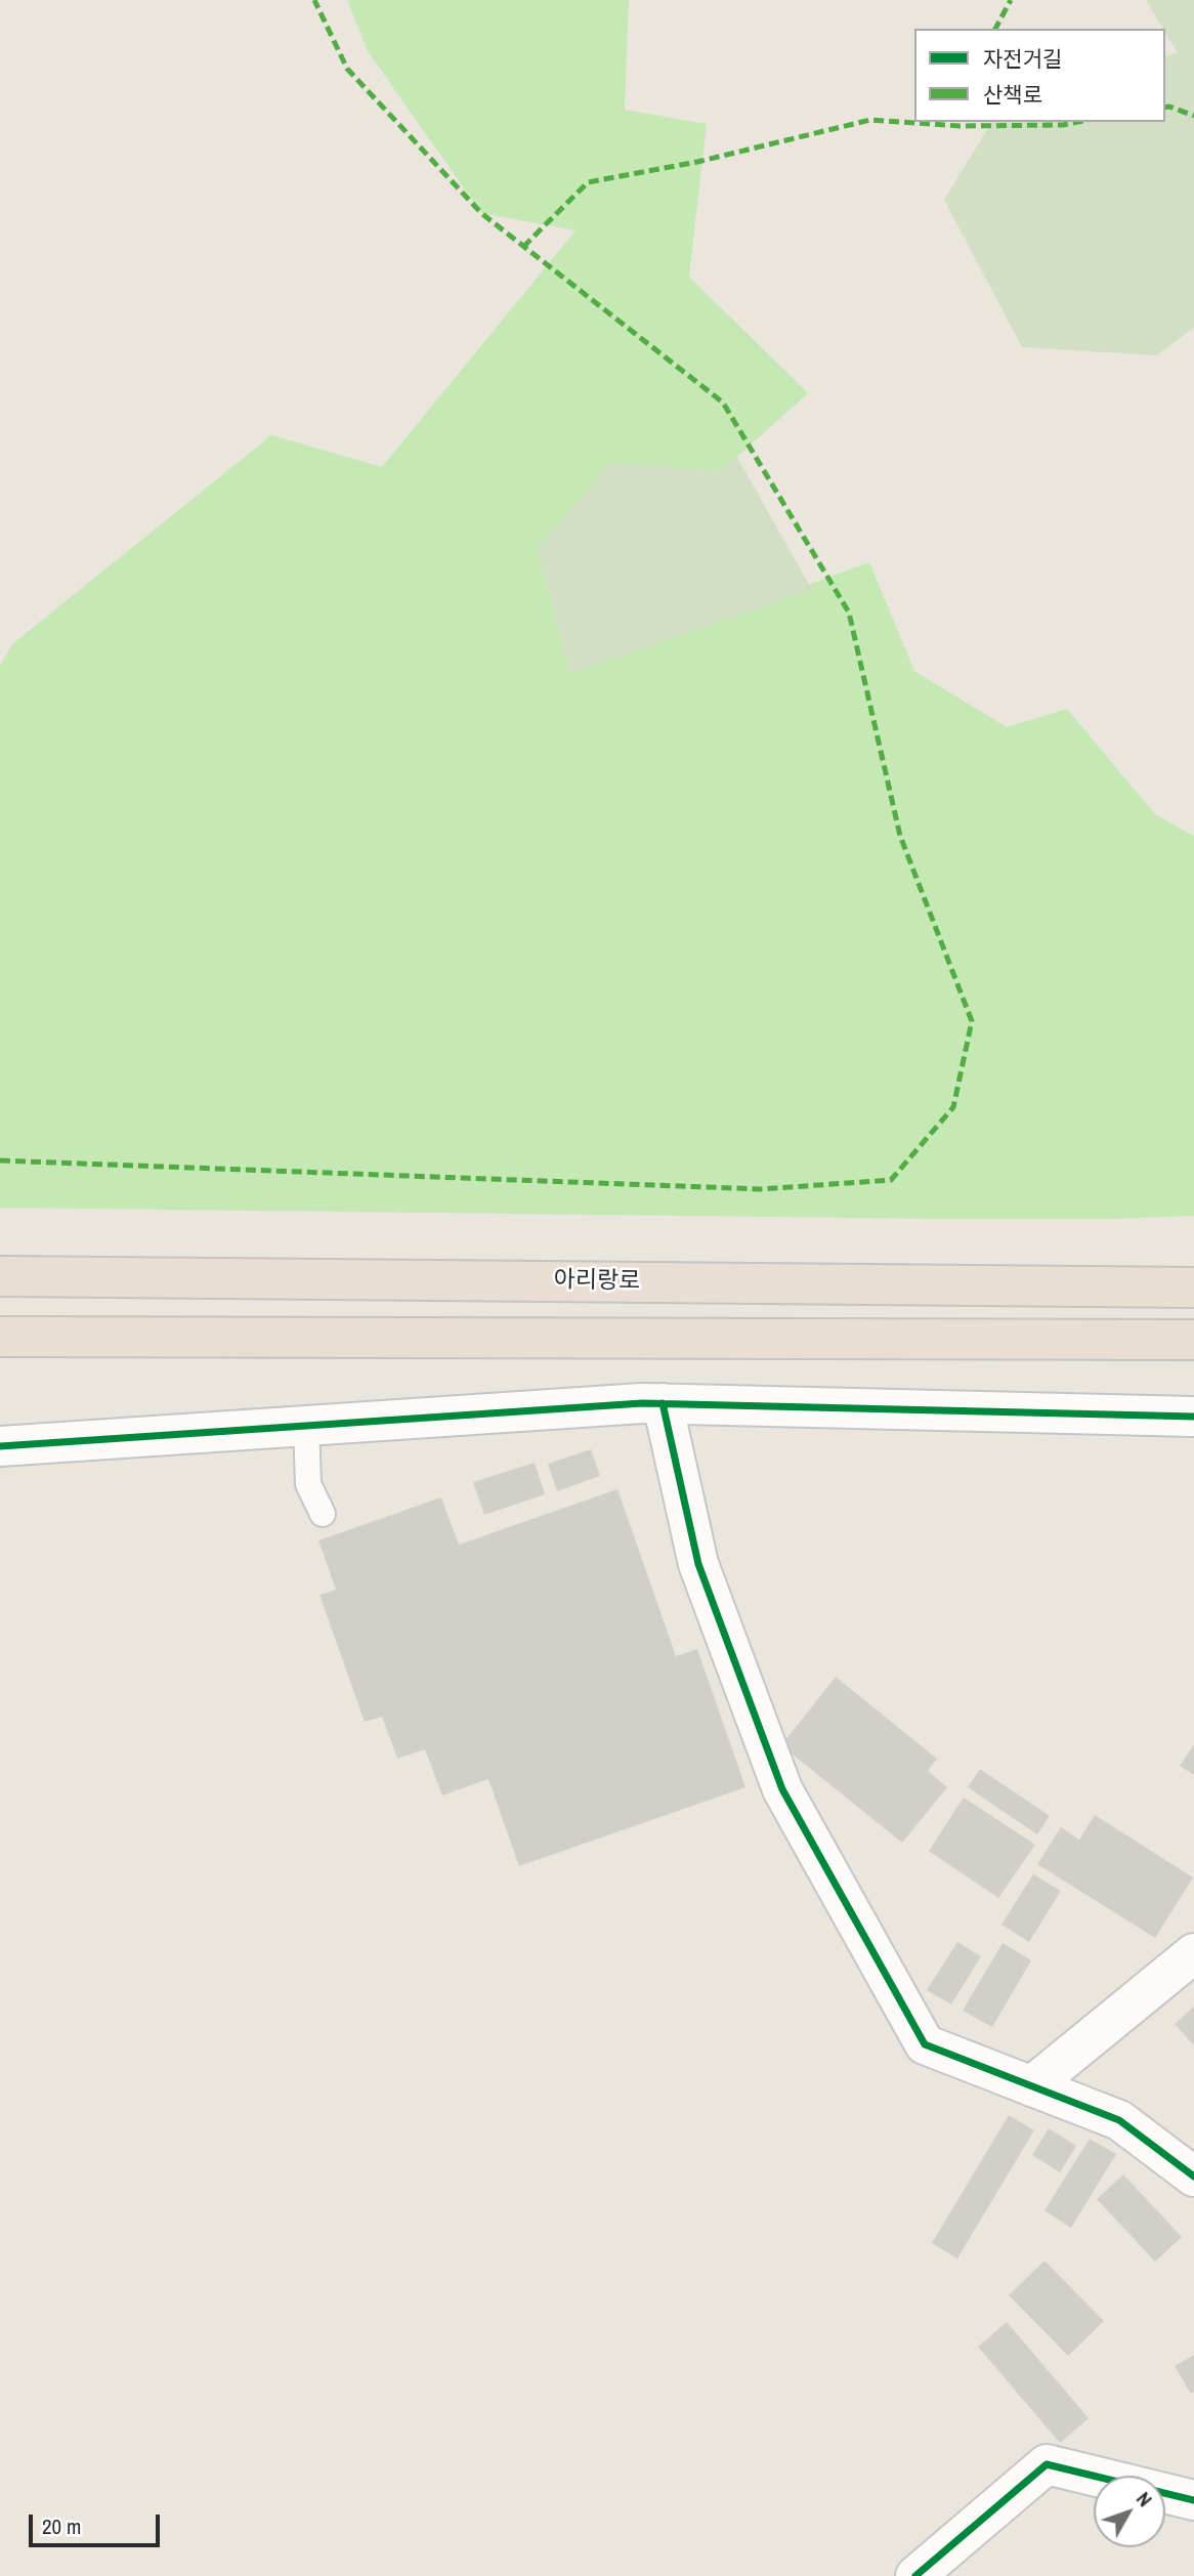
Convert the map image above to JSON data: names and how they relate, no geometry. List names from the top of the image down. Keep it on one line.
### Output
{"streets":{"highway":["아리랑로"]},"legend":["자전거길","산책로"],"scale_bar":"20 m","north":"top right"}
